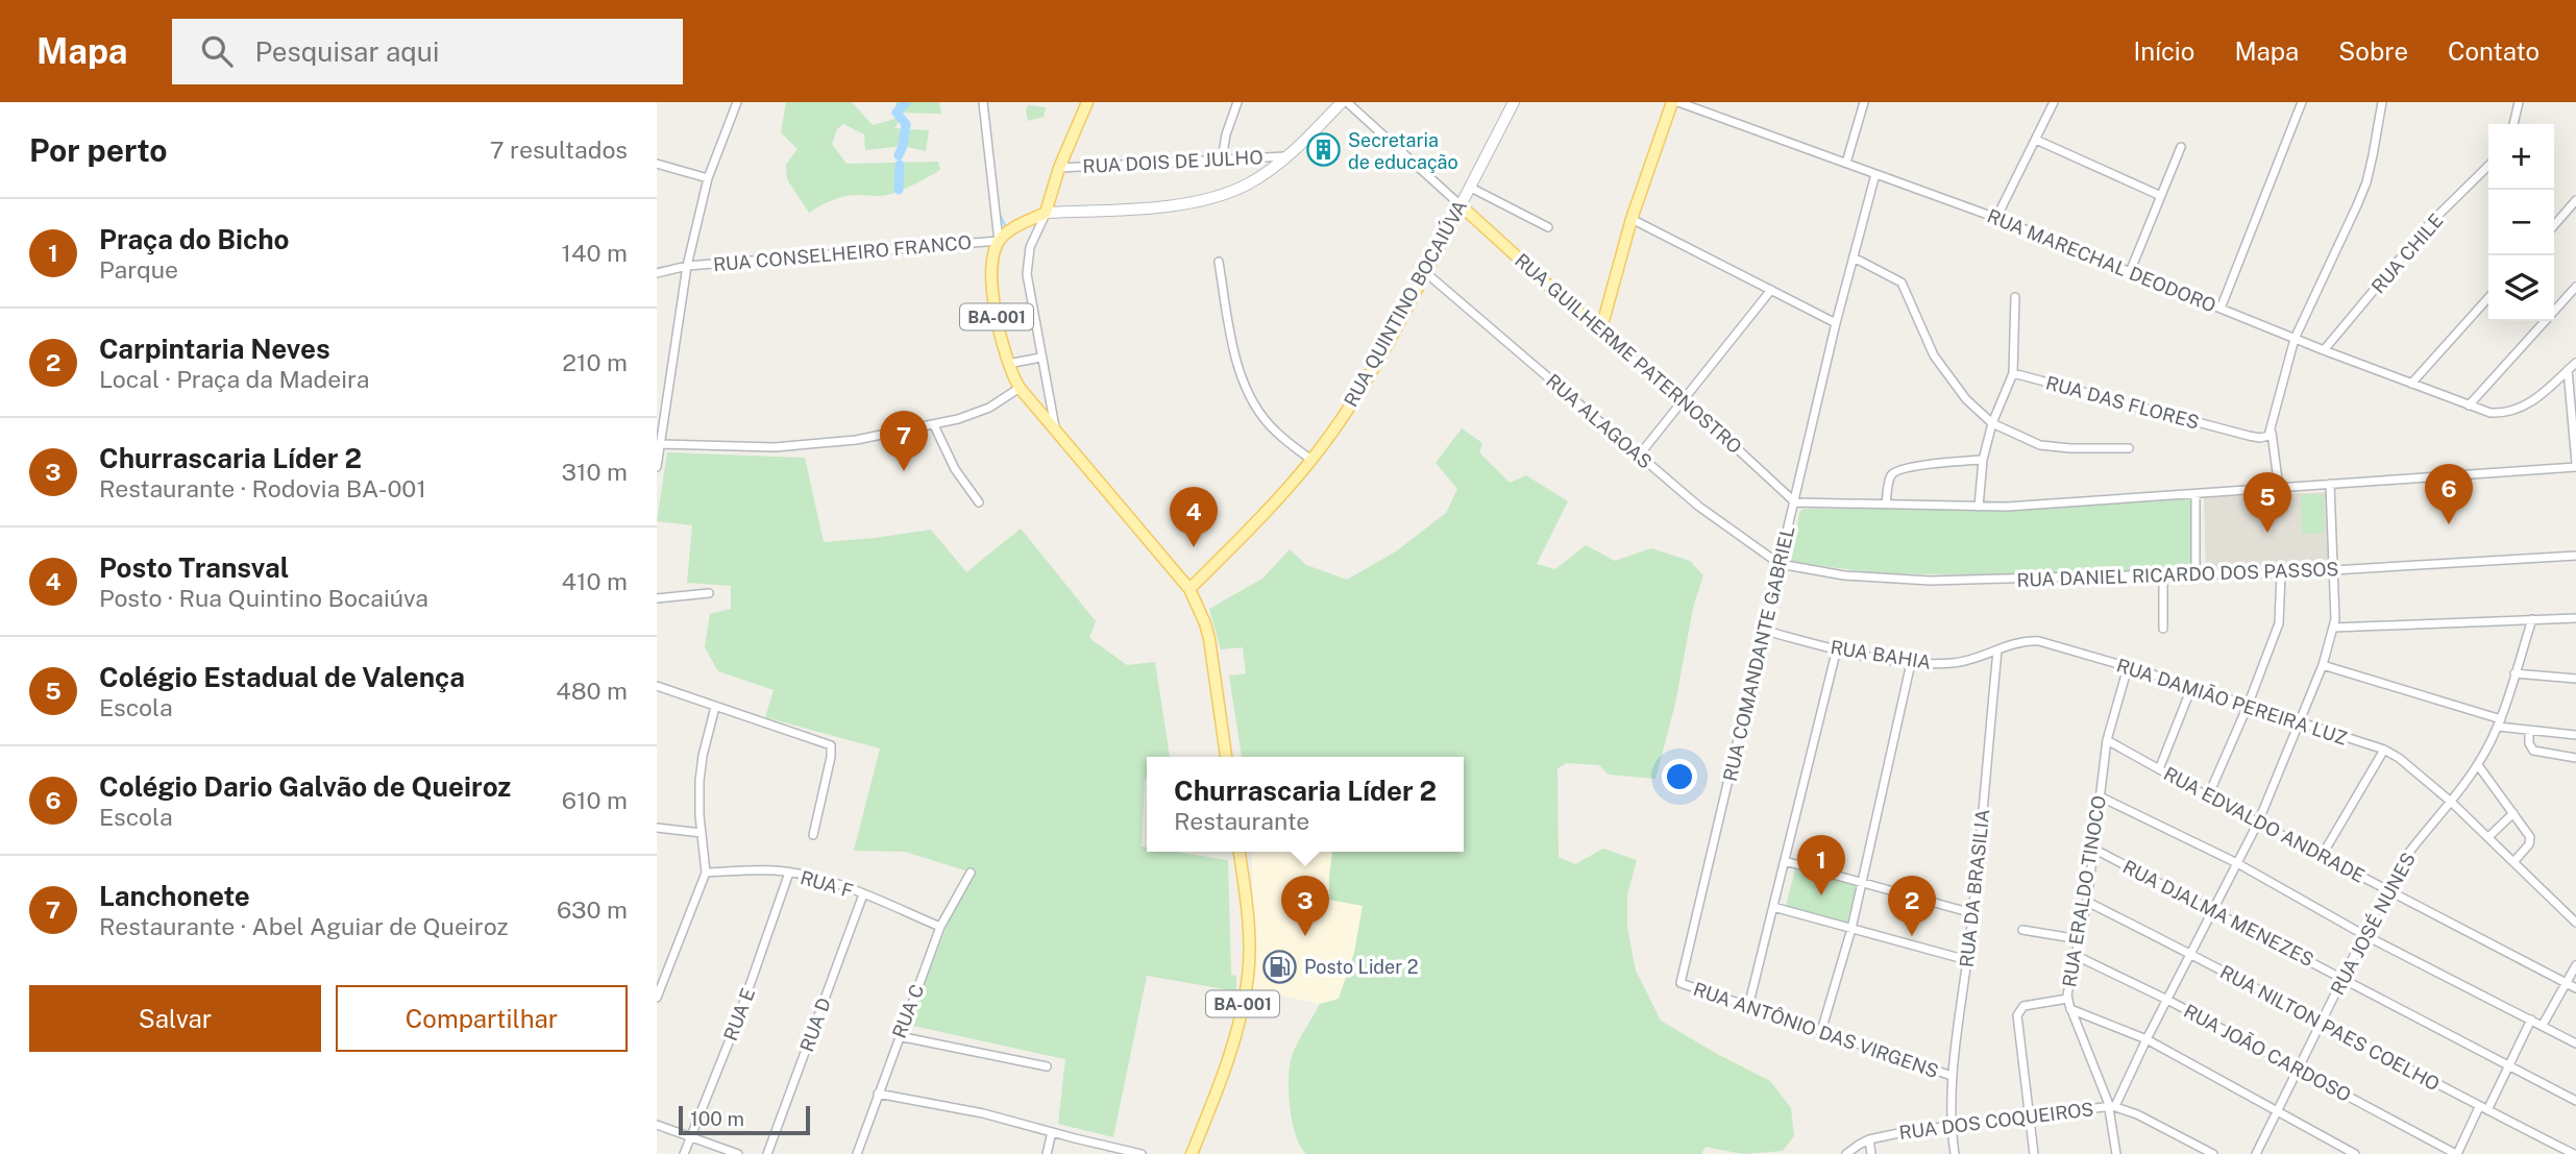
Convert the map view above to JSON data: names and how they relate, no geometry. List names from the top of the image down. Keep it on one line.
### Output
{"streets":{"main road":["RUA QUINTINO BOCAIÚVA","BA-001","RUA GUILHERME PATERNOSTRO"],"street":["RUA DOIS DE JULHO","RUA CONSELHEIRO FRANCO","RUA CHILE","RUA MARECHAL DEODORO","RUA DAS FLORES","RUA ALAGOAS","RUA DANIEL RICARDO DOS PASSOS","RUA COMANDANTE GABRIEL","RUA BAHIA","RUA DAMIÃO PEREIRA LUZ","RUA EDVALDO ANDRADE","RUA F","RUA DA BRASILIA","RUA ERALDO TINOCO","RUA DJALMA MENEZES","RUA JOSÉ NUNES","RUA C","RUA E","RUA D","RUA NILTON PAES COELHO","RUA ANTÔNIO DAS VIRGENS","RUA JOÃO CARDOSO","RUA DOS COQUEIROS"]},"crossings":[["RUA DOIS DE JULHO","BA-001"],["RUA CONSELHEIRO FRANCO","BA-001"],["RUA CHILE","RUA MARECHAL DEODORO"],["RUA MARECHAL DEODORO","RUA COMANDANTE GABRIEL"],["RUA QUINTINO BOCAIÚVA","BA-001"],["RUA QUINTINO BOCAIÚVA","RUA GUILHERME PATERNOSTRO"],["RUA QUINTINO BOCAIÚVA","RUA ALAGOAS"],["RUA GUILHERME PATERNOSTRO","RUA COMANDANTE GABRIEL"],["RUA ALAGOAS","RUA DANIEL RICARDO DOS PASSOS"],["RUA ALAGOAS","RUA COMANDANTE GABRIEL"],["RUA DANIEL RICARDO DOS PASSOS","RUA COMANDANTE GABRIEL"],["RUA COMANDANTE GABRIEL","RUA BAHIA"],["RUA COMANDANTE GABRIEL","RUA ANTÔNIO DAS VIRGENS"],["RUA BAHIA","RUA DAMIÃO PEREIRA LUZ"],["RUA BAHIA","RUA DA BRASILIA"],["RUA DAMIÃO PEREIRA LUZ","RUA DA BRASILIA"],["RUA DAMIÃO PEREIRA LUZ","RUA ERALDO TINOCO"],["RUA DAMIÃO PEREIRA LUZ","RUA JOSÉ NUNES"],["RUA EDVALDO ANDRADE","RUA ERALDO TINOCO"],["RUA EDVALDO ANDRADE","RUA JOSÉ NUNES"],["RUA F","RUA C"],["RUA F","RUA E"],["RUA F","RUA D"],["RUA DA BRASILIA","RUA ANTÔNIO DAS VIRGENS"],["RUA DA BRASILIA","RUA DOS COQUEIROS"],["RUA ERALDO TINOCO","RUA DJALMA MENEZES"],["RUA ERALDO TINOCO","RUA NILTON PAES COELHO"],["RUA ERALDO TINOCO","RUA JOÃO CARDOSO"],["RUA ERALDO TINOCO","RUA DOS COQUEIROS"],["RUA DJALMA MENEZES","RUA JOSÉ NUNES"],["RUA JOSÉ NUNES","RUA NILTON PAES COELHO"],["RUA JOSÉ NUNES","RUA JOÃO CARDOSO"]],"places":{"building":["Secretaria de educação"],"fuel station":["Posto Lider 2"]},"scale_bar":"100 m","page":{"header":"Mapa","search":"Pesquisar aqui","nav":["Início","Mapa","Sobre","Contato"],"heading":["Por perto","7 resultados"],"map_buttons":["+","−"],"list":[{"mark":"1","name":"Praça do Bicho","note":"Parque","value":"140 m"},{"mark":"2","name":"Carpintaria Neves","note":"Local · Praça da Madeira","value":"210 m"},{"mark":"3","name":"Churrascaria Líder 2","note":"Restaurante · Rodovia BA-001","value":"310 m"},{"mark":"4","name":"Posto Transval","note":"Posto · Rua Quintino Bocaiúva","value":"410 m"},{"mark":"5","name":"Colégio Estadual de Valença","note":"Escola","value":"480 m"},{"mark":"6","name":"Colégio Dario Galvão de Queiroz","note":"Escola","value":"610 m"},{"mark":"7","name":"Lanchonete","note":"Restaurante · Abel Aguiar de Queiroz","value":"630 m"}],"pins":["7","6","5","4","1","2","3"],"popup":["Churrascaria Líder 2","Restaurante"],"buttons":["Salvar","Compartilhar"],"scale":"100 m"}}
